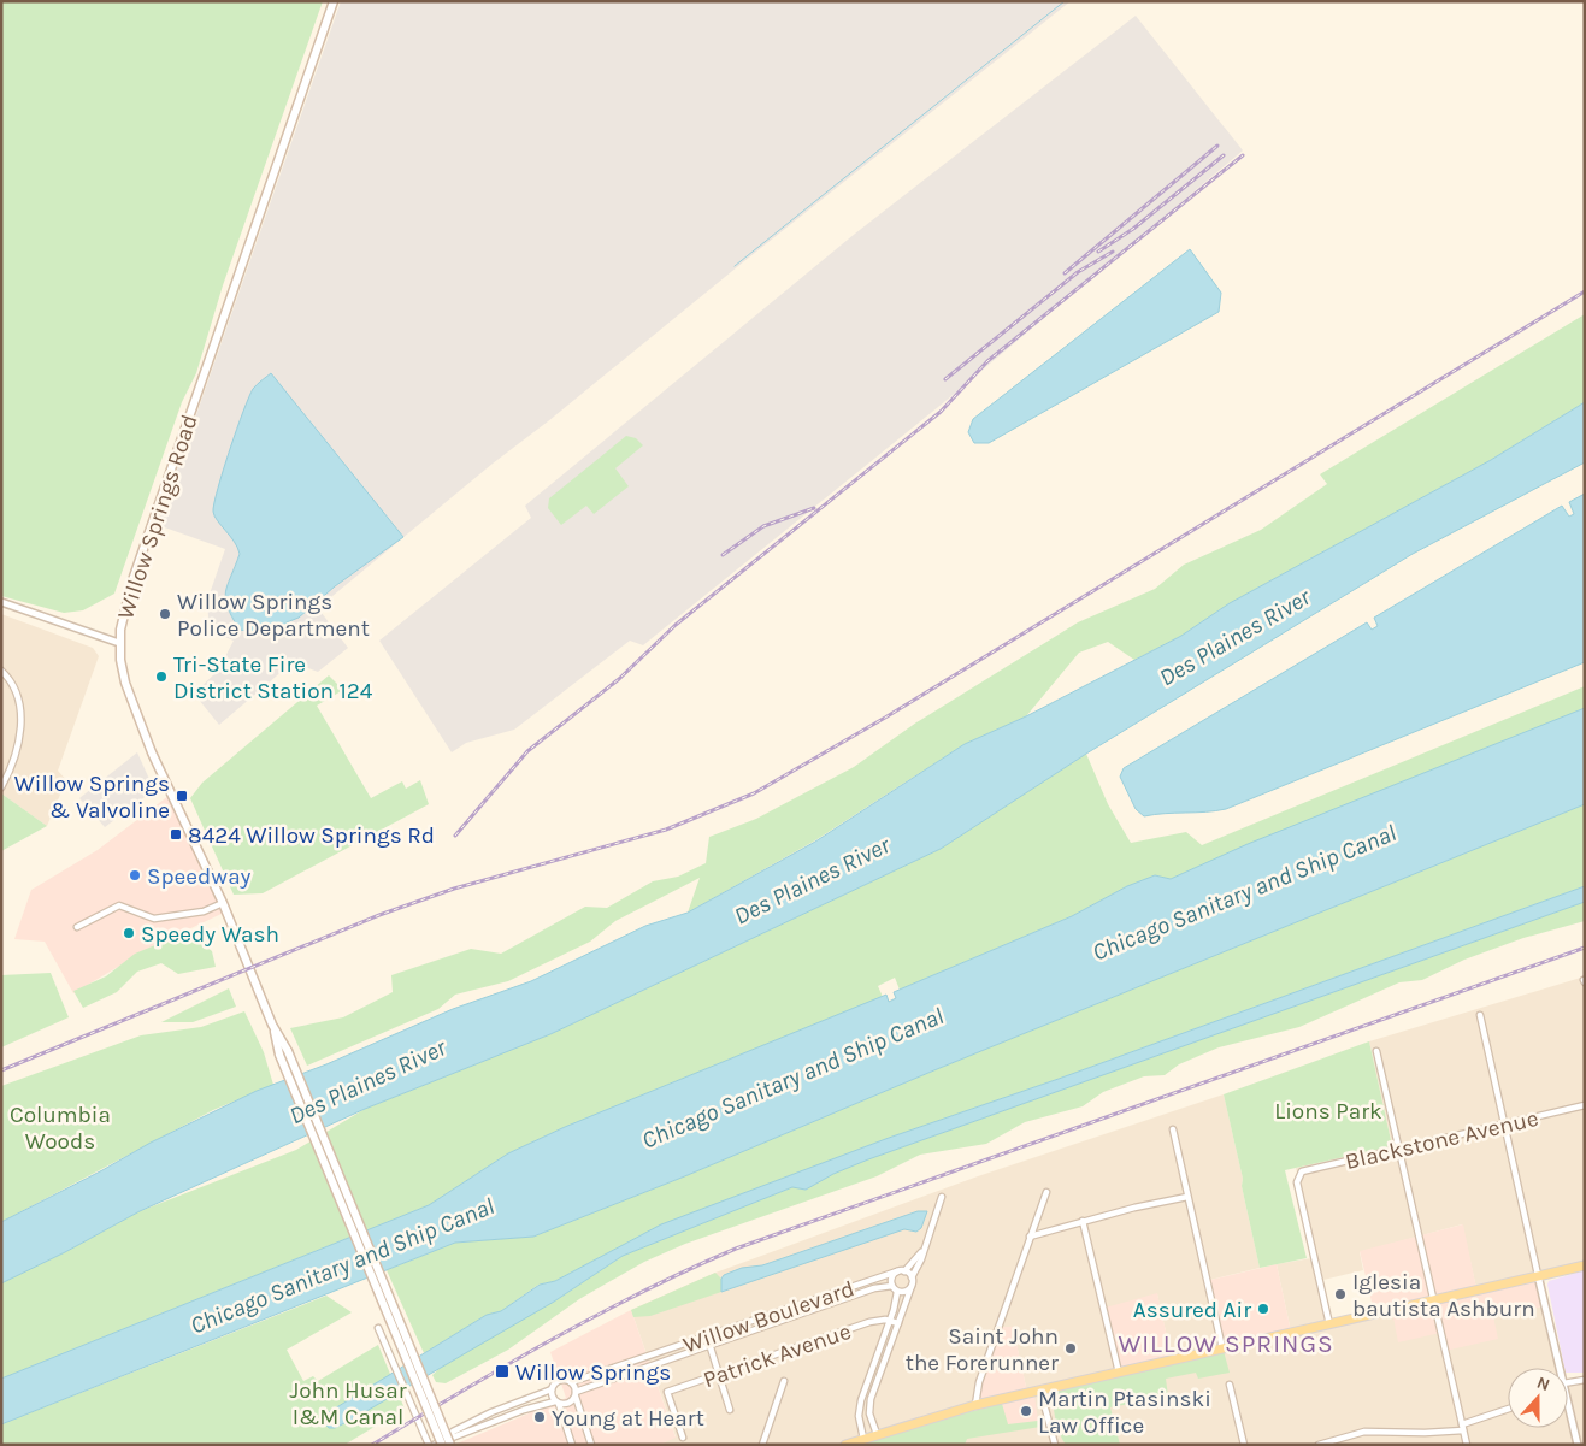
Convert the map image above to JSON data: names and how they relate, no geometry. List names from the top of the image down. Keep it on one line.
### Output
{"streets":{"main road":["Willow Springs Road"],"street":["Blackstone Avenue","Willow Boulevard","Patrick Avenue"]},"districts":["WILLOW SPRINGS"],"water":["Des Plaines River","Chicago Sanitary and Ship Canal"],"parks":["Lions Park","Columbia Woods","John Husar I&M Canal"],"places":{"other":["Willow Springs Police Department","Tri-State Fire District Station 124","Speedway","Speedy Wash","Iglesia bautista Ashburn","Assured Air","Saint John the Forerunner","Martin Ptasinski Law Office","Young at Heart"],"transit":["Willow Springs & Valvoline","8424 Willow Springs Rd","Willow Springs"]},"north":"top"}
